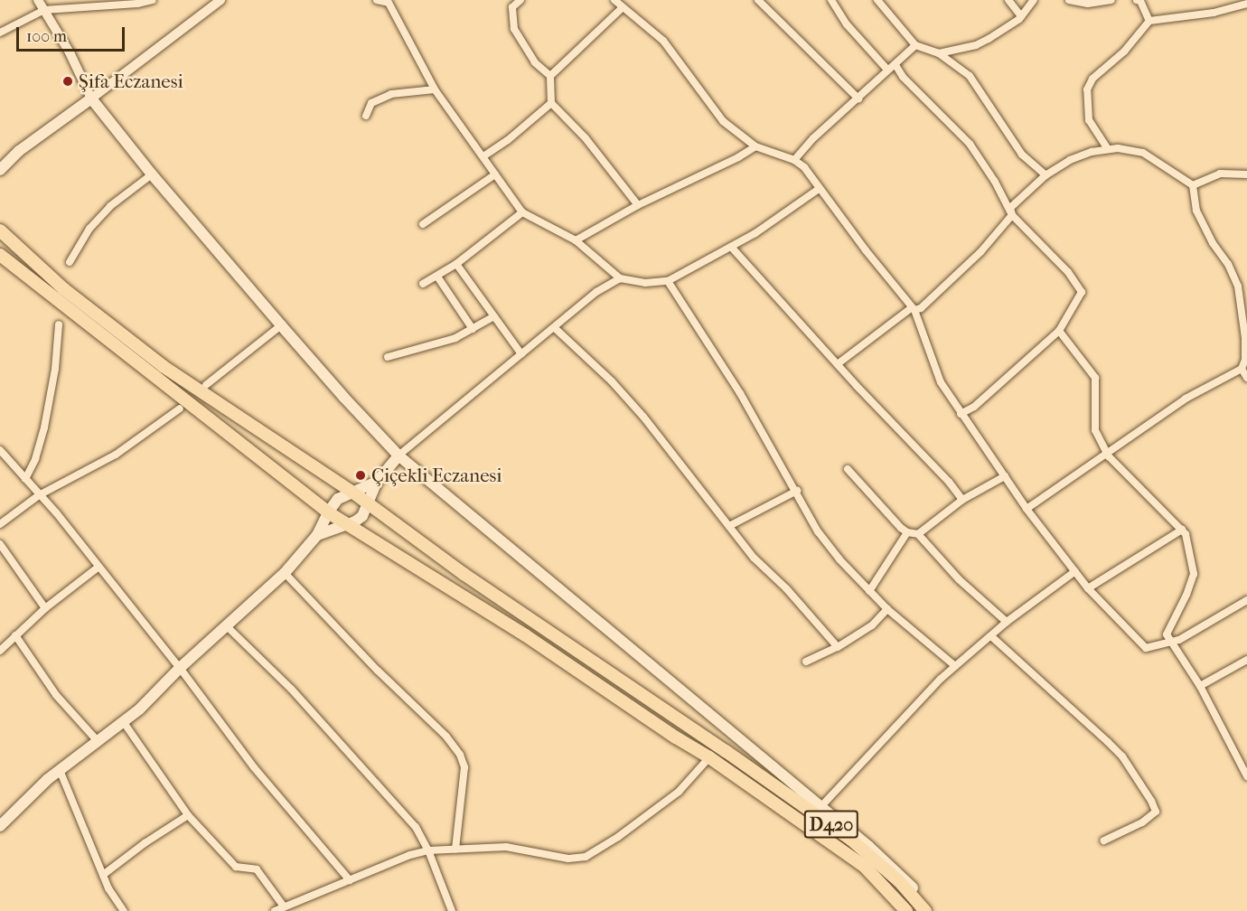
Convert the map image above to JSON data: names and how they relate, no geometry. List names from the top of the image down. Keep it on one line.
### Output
{"streets":{"main road":["D420"]},"places":["Şifa Eczanesi","Çiçekli Eczanesi"],"scale_bar":"100 m"}
